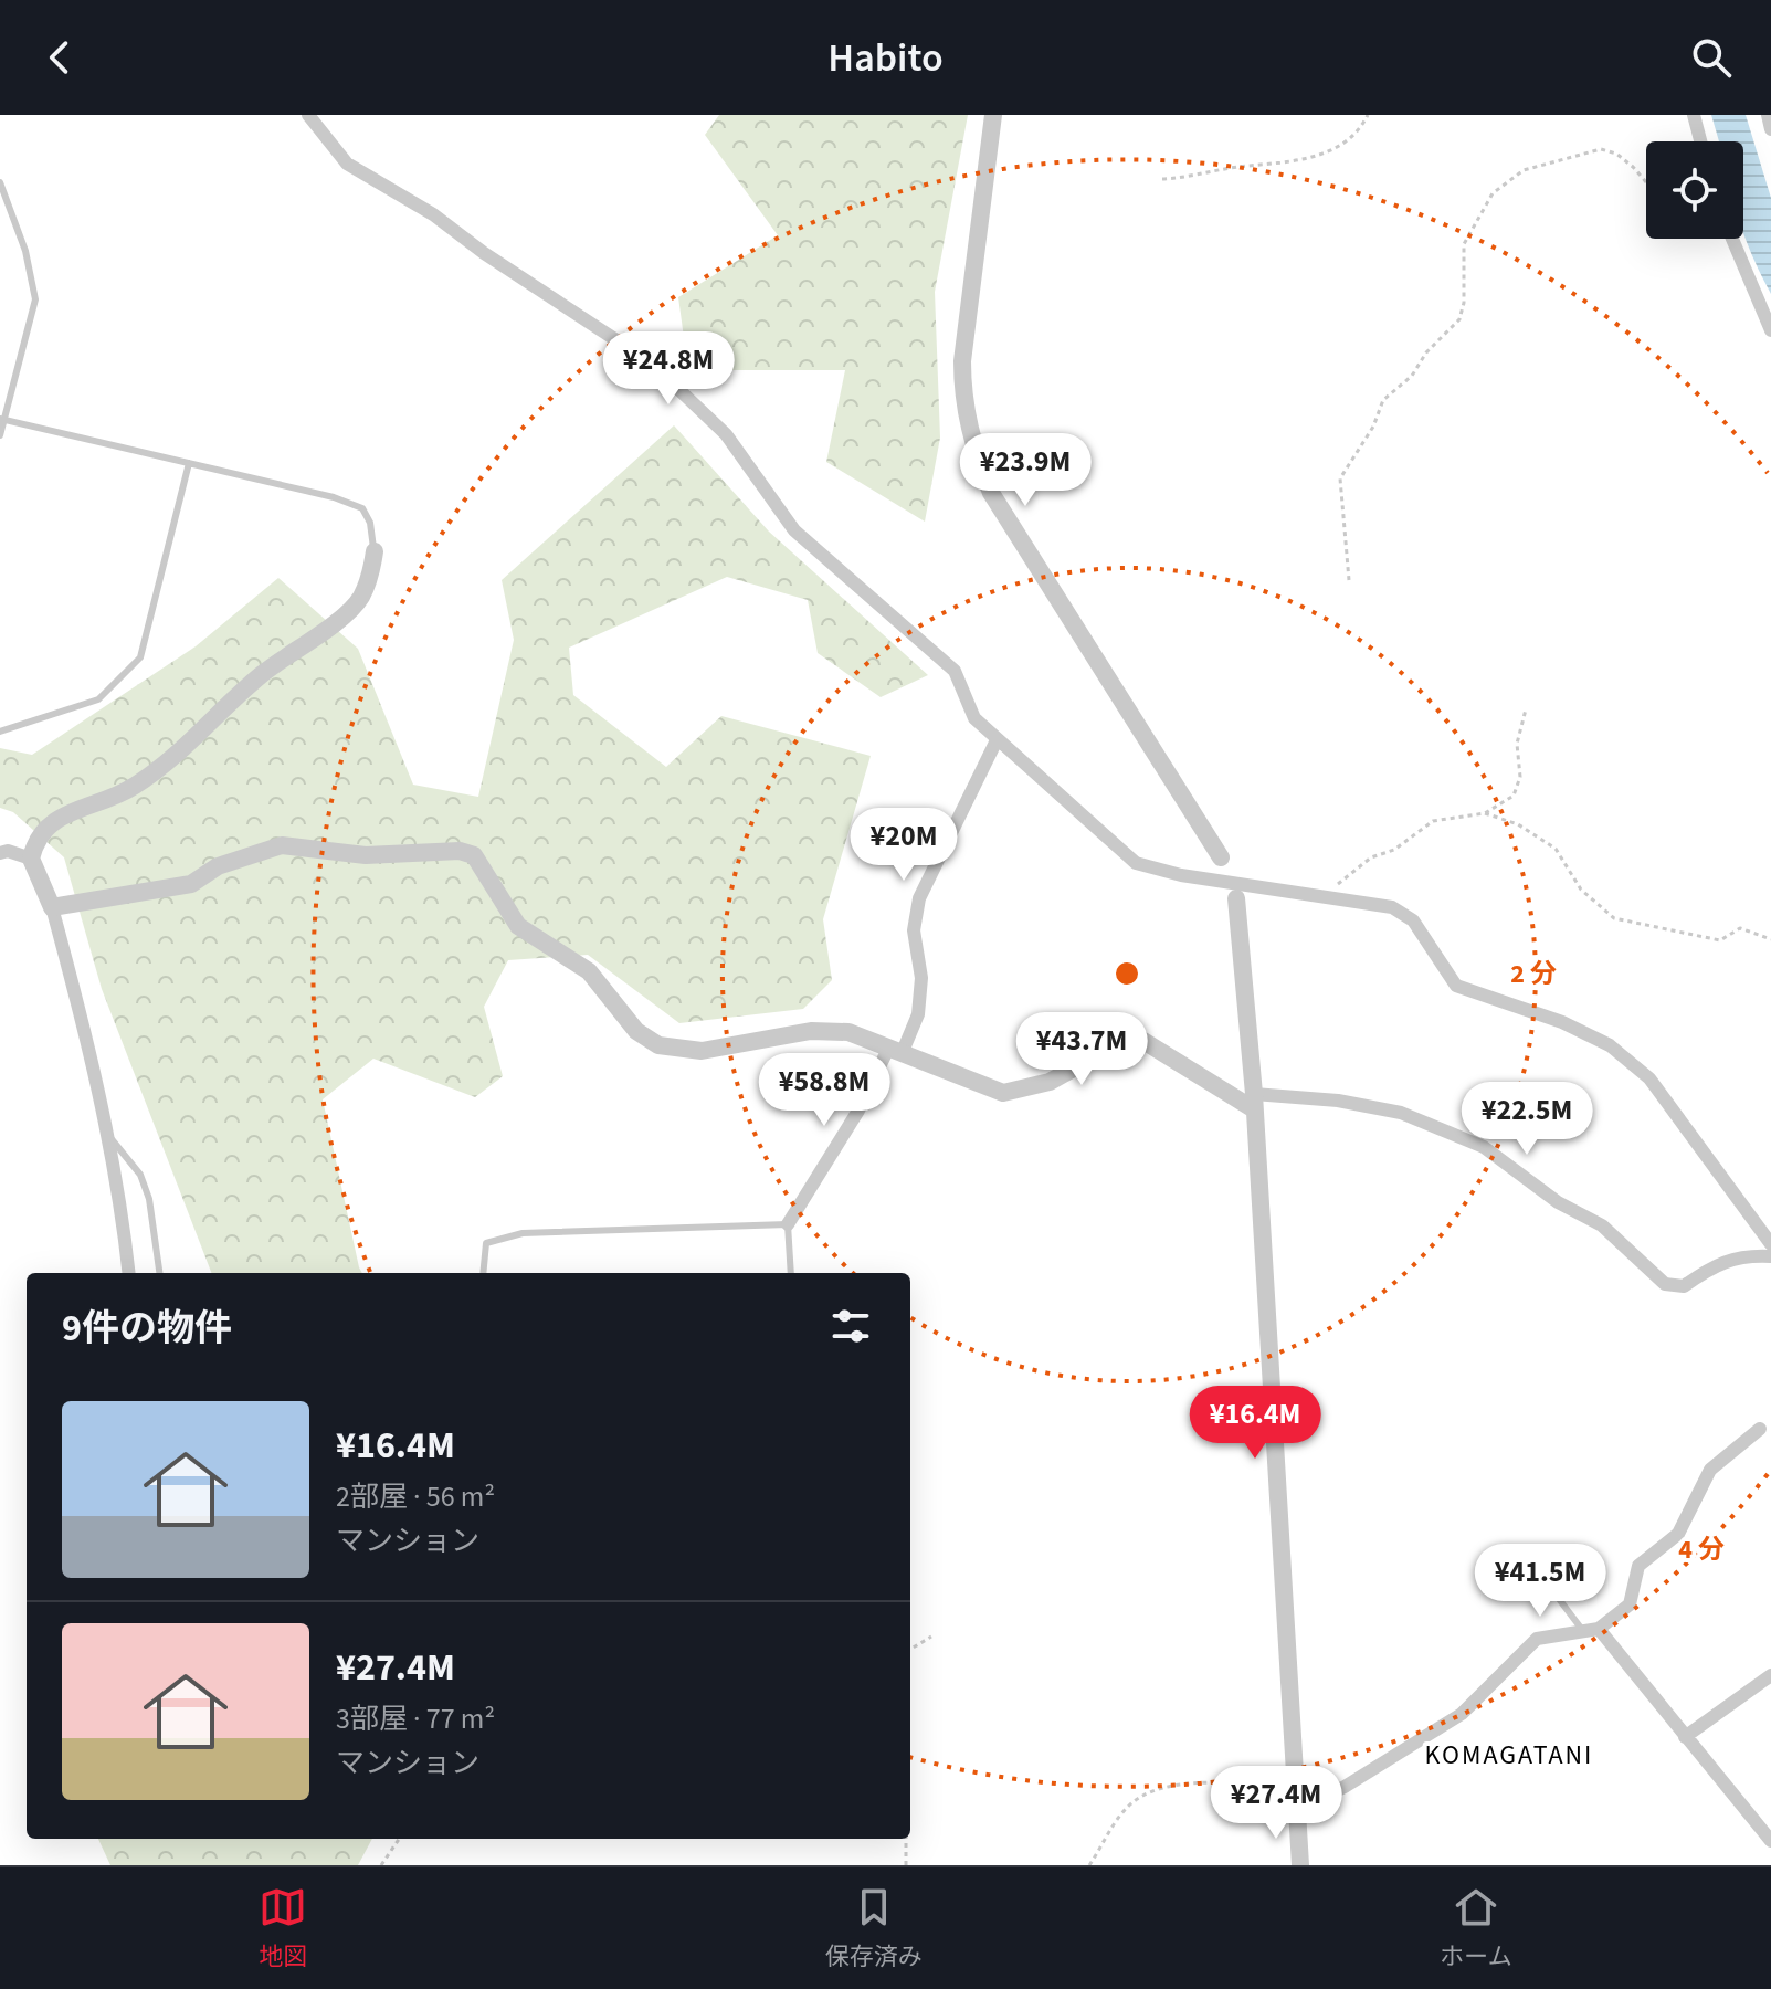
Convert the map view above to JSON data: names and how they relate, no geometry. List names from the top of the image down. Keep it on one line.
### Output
{"districts":["KOMAGATANI"],"page":{"header":"Habito","price":["¥24.8M","¥23.9M","¥20M","¥43.7M","¥58.8M","¥22.5M","¥16.4M","¥41.5M","¥27.4M"],"heading":"9件の物件","list":[{"name":"¥16.4M","note":"2部屋 · 56 m² · マンション"},{"name":"¥27.4M","note":"3部屋 · 77 m² · マンション"}],"tabs":["地図","保存済み","ホーム"]},"rings":["2 分","4 分"]}
